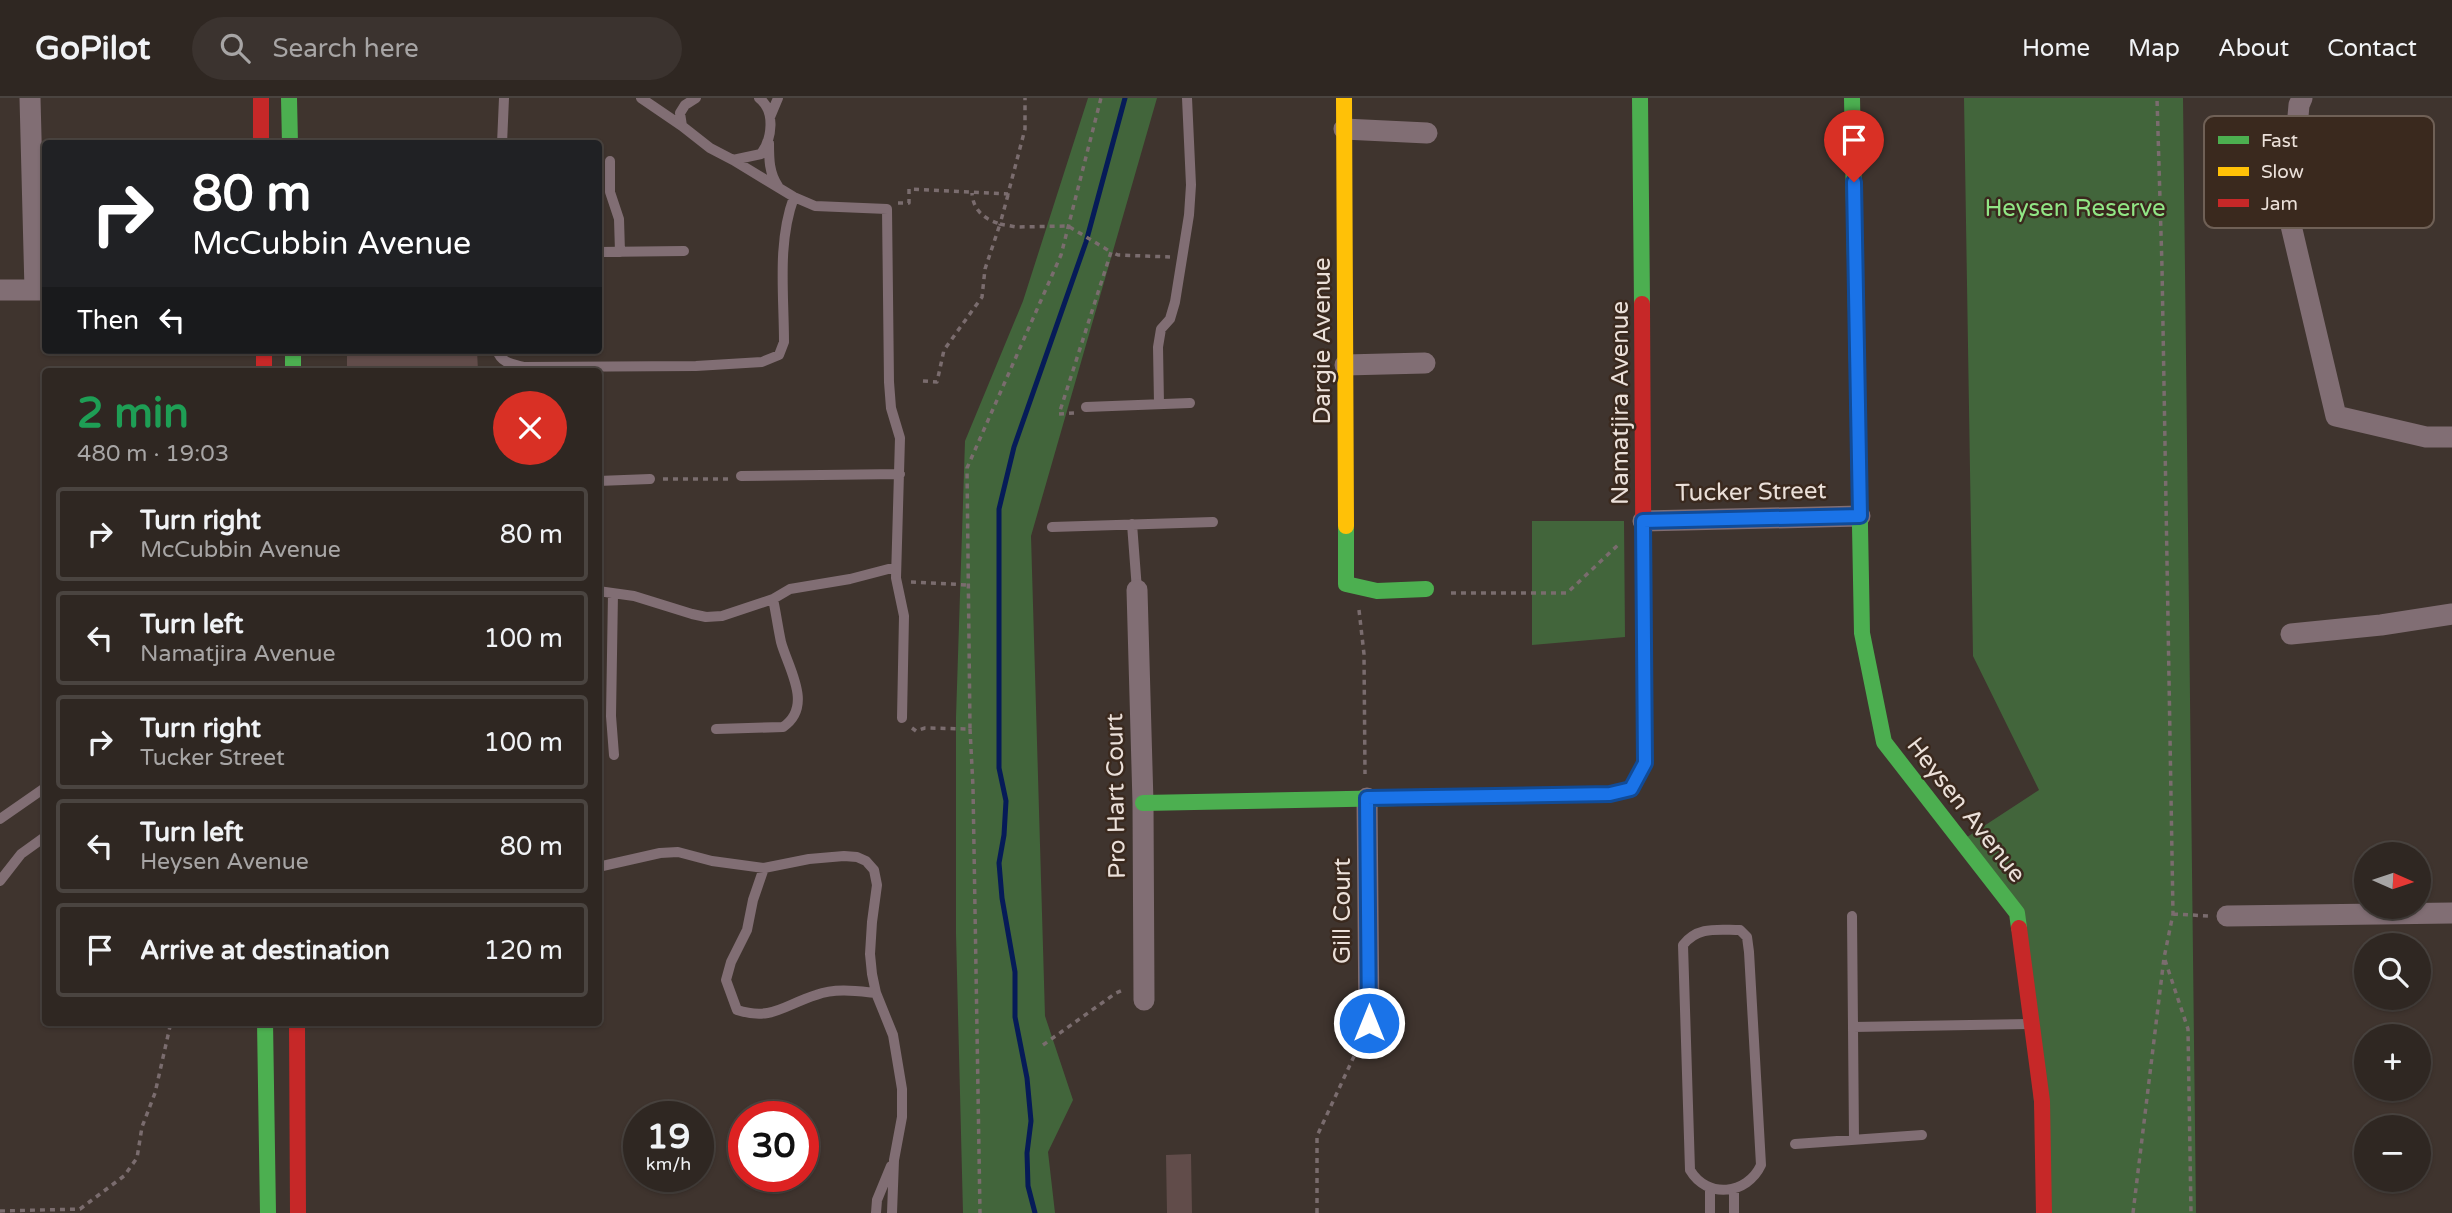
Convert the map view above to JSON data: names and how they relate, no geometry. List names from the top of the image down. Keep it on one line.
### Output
{"streets":{"street":["Dargie Avenue","Namatjira Avenue","Tucker Street","Pro Hart Court","Heysen Avenue","Gill Court"]},"crossings":[["Namatjira Avenue","Tucker Street"],["Namatjira Avenue","Gill Court"],["Tucker Street","Heysen Avenue"]],"parks":["Heysen Reserve"],"legend":["Fast","Slow","Jam"],"north":"right","page":{"header":"GoPilot","search":"Search here","nav":["Home","Map","About","Contact"],"turn":["80 m","McCubbin Avenue"],"then":"Then","heading":["2 min","480 m · 19:03"],"list":[{"name":"Turn right","note":"McCubbin Avenue","value":"80 m"},{"name":"Turn left","note":"Namatjira Avenue","value":"100 m"},{"name":"Turn right","note":"Tucker Street","value":"100 m"},{"name":"Turn left","note":"Heysen Avenue","value":"80 m"},{"name":"Arrive at destination","value":"120 m"}],"map_buttons":["+","−"],"speed":"19 km/h","limit":"30"}}
